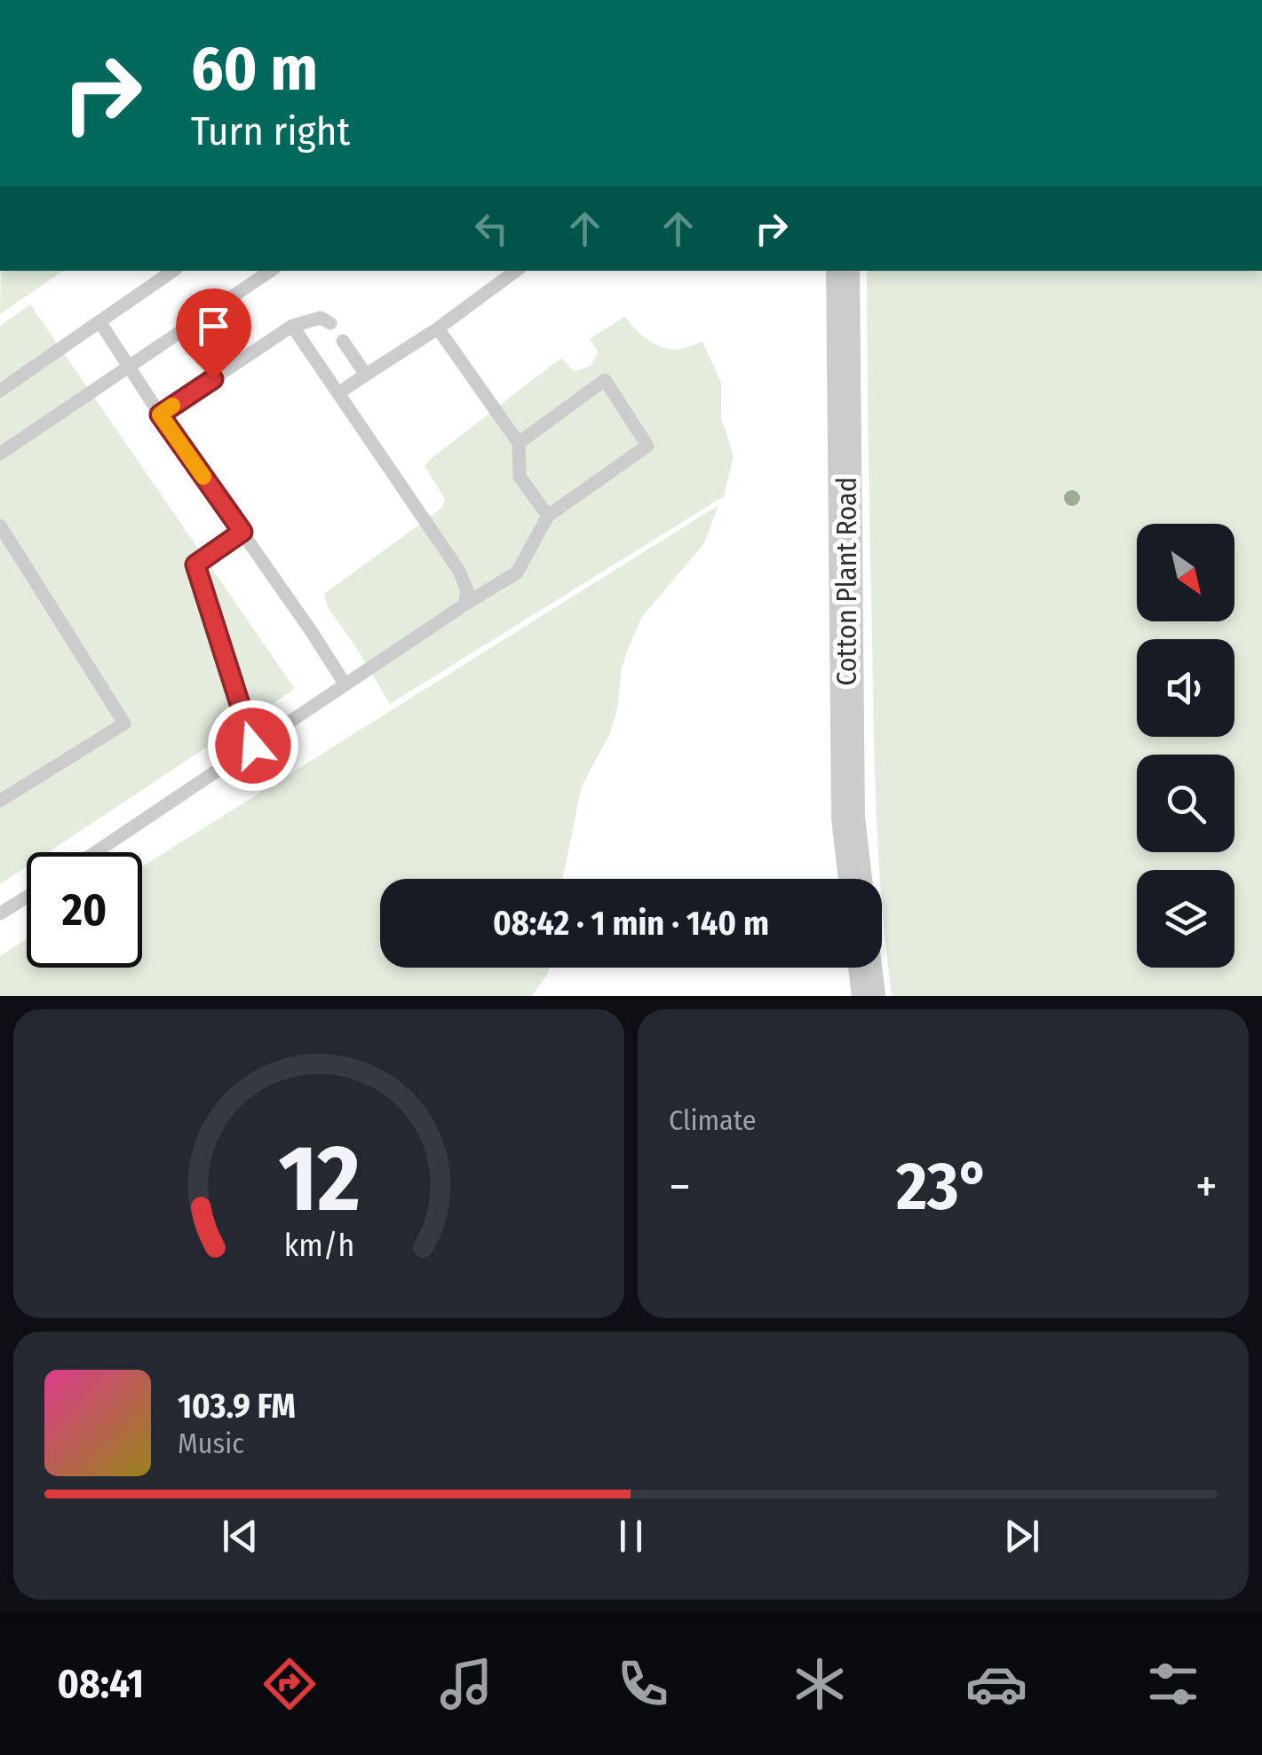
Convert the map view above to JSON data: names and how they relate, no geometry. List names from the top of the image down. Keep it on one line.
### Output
{"streets":{"street":["Cotton Plant Road"]},"north":"bottom right","page":{"turn":["60 m","Turn right"],"limit":"20","trip":"08:42 · 1 min · 140 m","tile":"Climate","heat":["−","23°","+"],"song":["103.9 FM","Music"],"tabs":"08:41","gauge":["12","km/h"]}}
